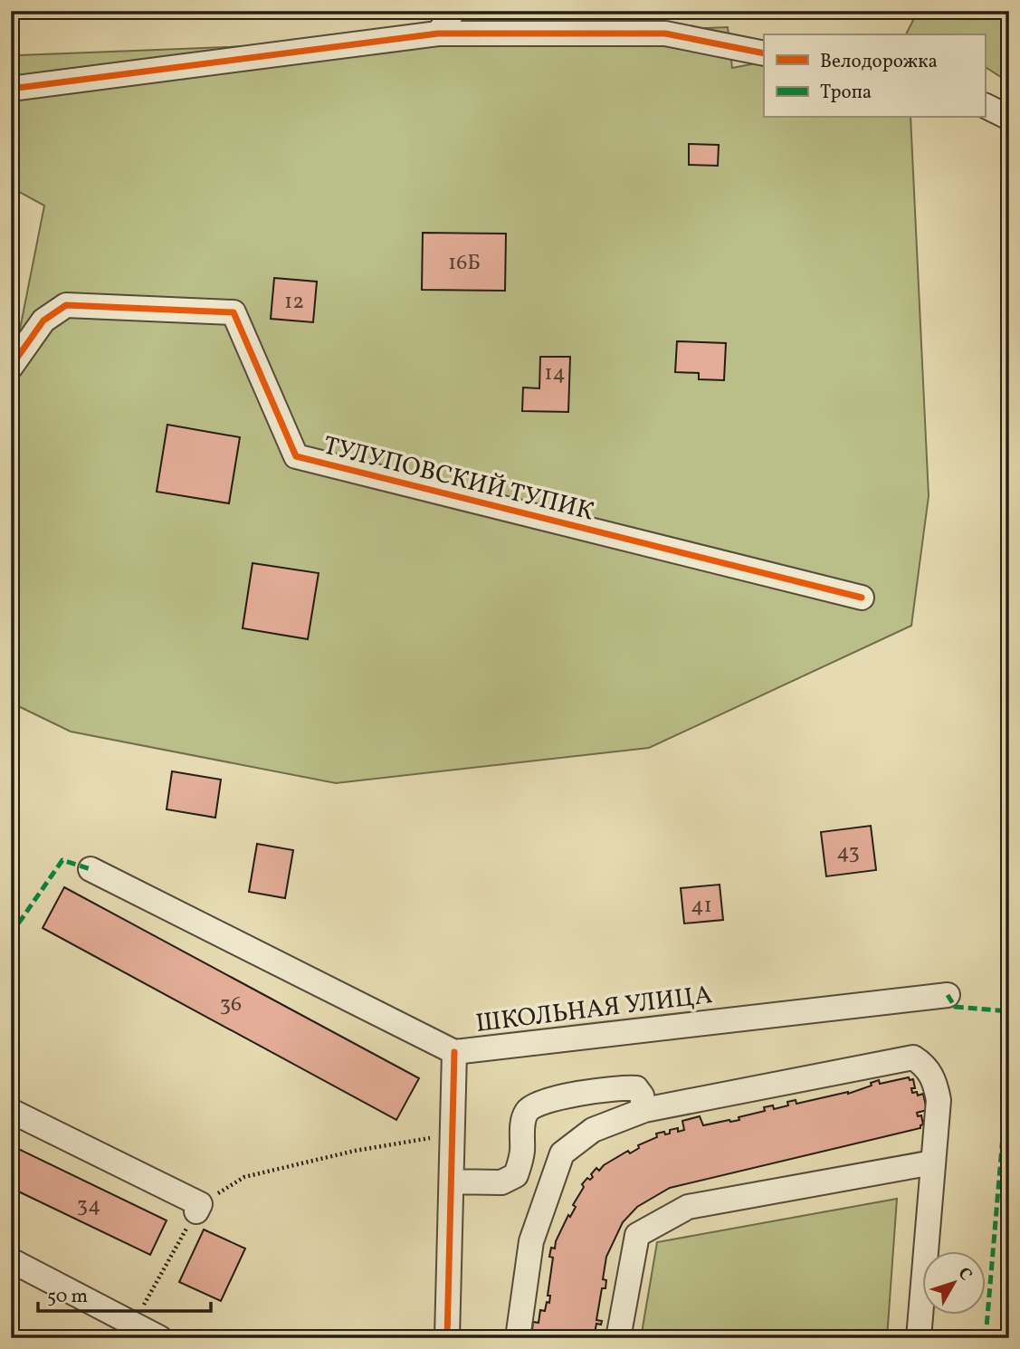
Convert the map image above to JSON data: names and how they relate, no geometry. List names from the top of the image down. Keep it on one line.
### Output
{"streets":{"street":["ТУЛУПОВСКИЙ ТУПИК","ШКОЛЬНАЯ УЛИЦА"]},"house_numbers":["16Б","12","14","43","41","36","34"],"legend":["Велодорожка","Тропа"],"scale_bar":"50 m","north":"top right"}
